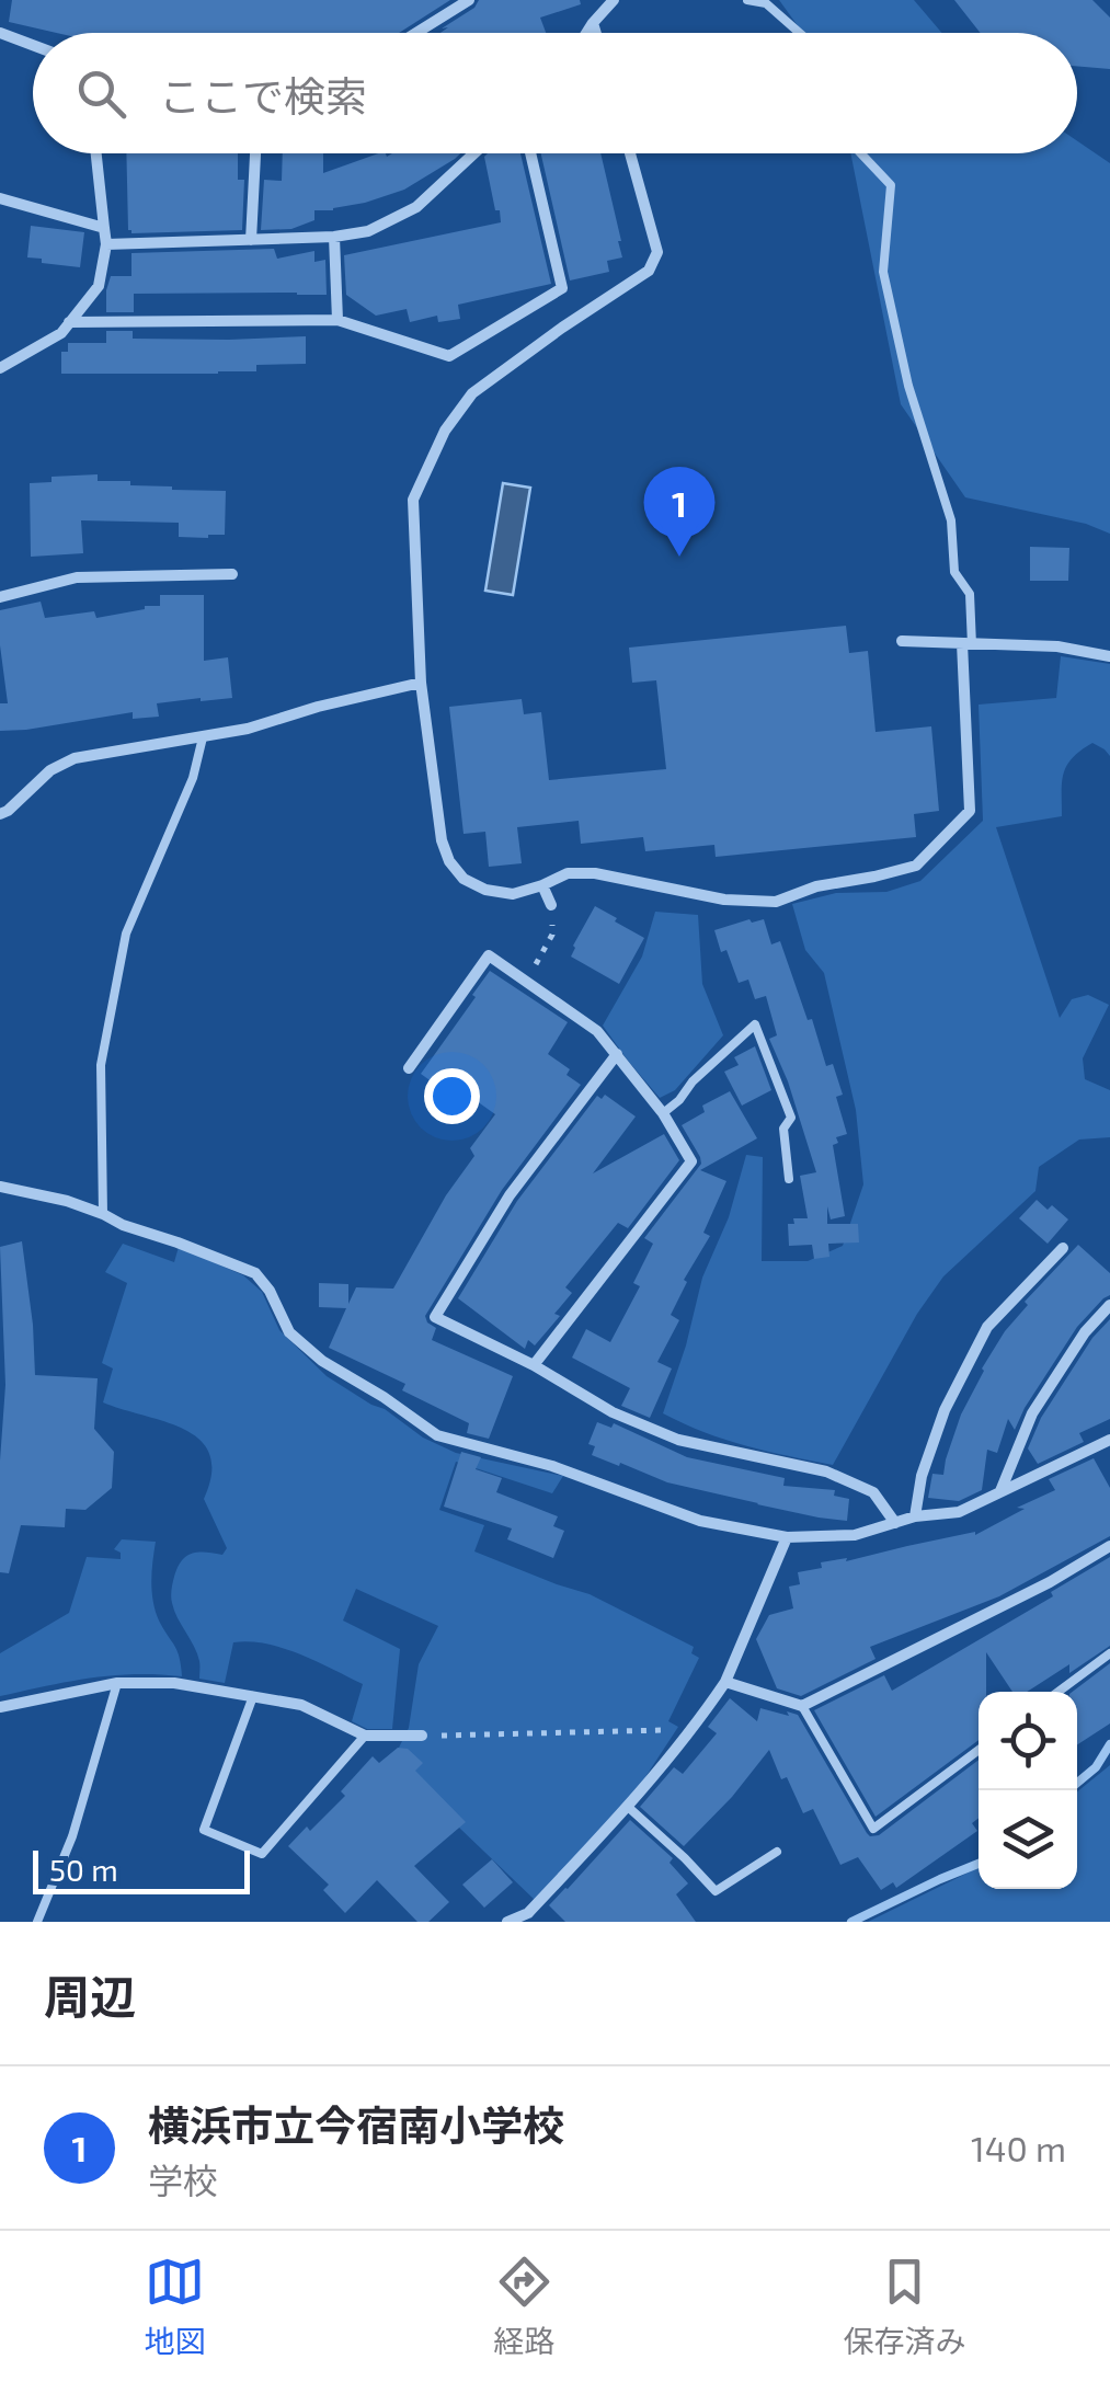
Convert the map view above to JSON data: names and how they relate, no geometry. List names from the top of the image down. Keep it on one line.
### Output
{"scale_bar":"50 m","page":{"search":"ここで検索","pins":"1","scale":"50 m","heading":"周辺","list":[{"mark":"1","name":"横浜市立今宿南小学校","note":"学校","value":"140 m"}],"nav":["地図","経路","保存済み"]}}
